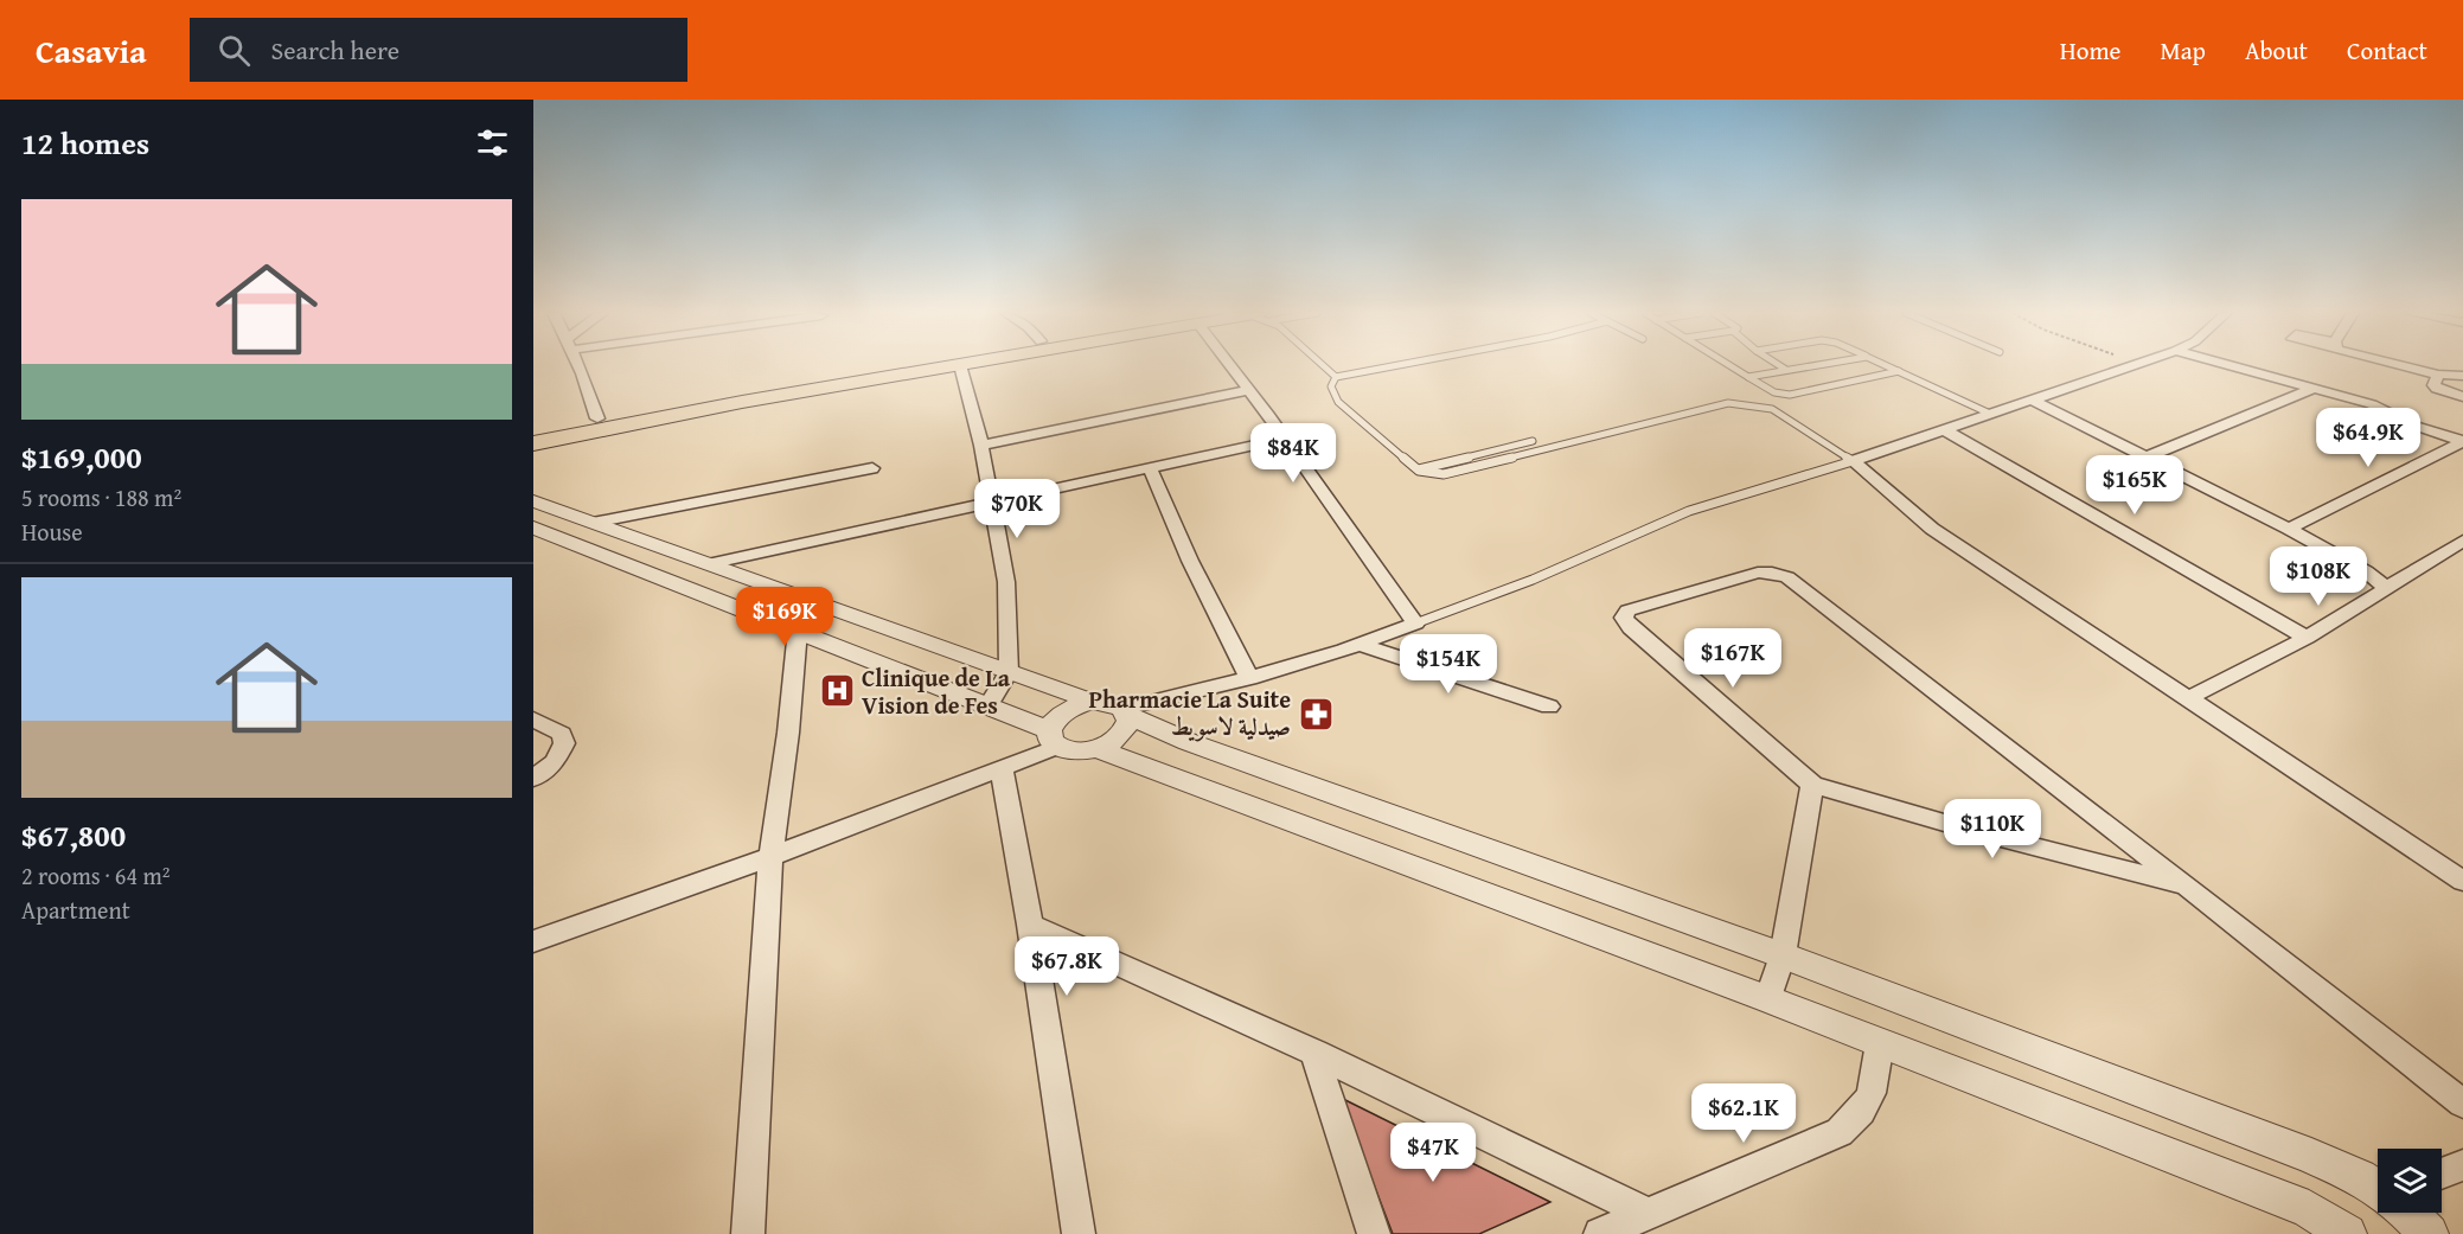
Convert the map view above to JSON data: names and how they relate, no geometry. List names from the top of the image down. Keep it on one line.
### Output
{"places":{"hospital":["Clinique de La Vision de Fes"],"pharmacy":["Pharmacie La Suite صيدلية لاسويط"]},"page":{"header":"Casavia","search":"Search here","nav":["Home","Map","About","Contact"],"heading":"12 homes","list":[{"name":"$169,000","note":"5 rooms · 188 m² · House"},{"name":"$67,800","note":"2 rooms · 64 m² · Apartment"}],"price":["$64.9K","$84K","$165K","$70K","$108K","$169K","$167K","$154K","$110K","$67.8K","$62.1K","$47K"]}}
